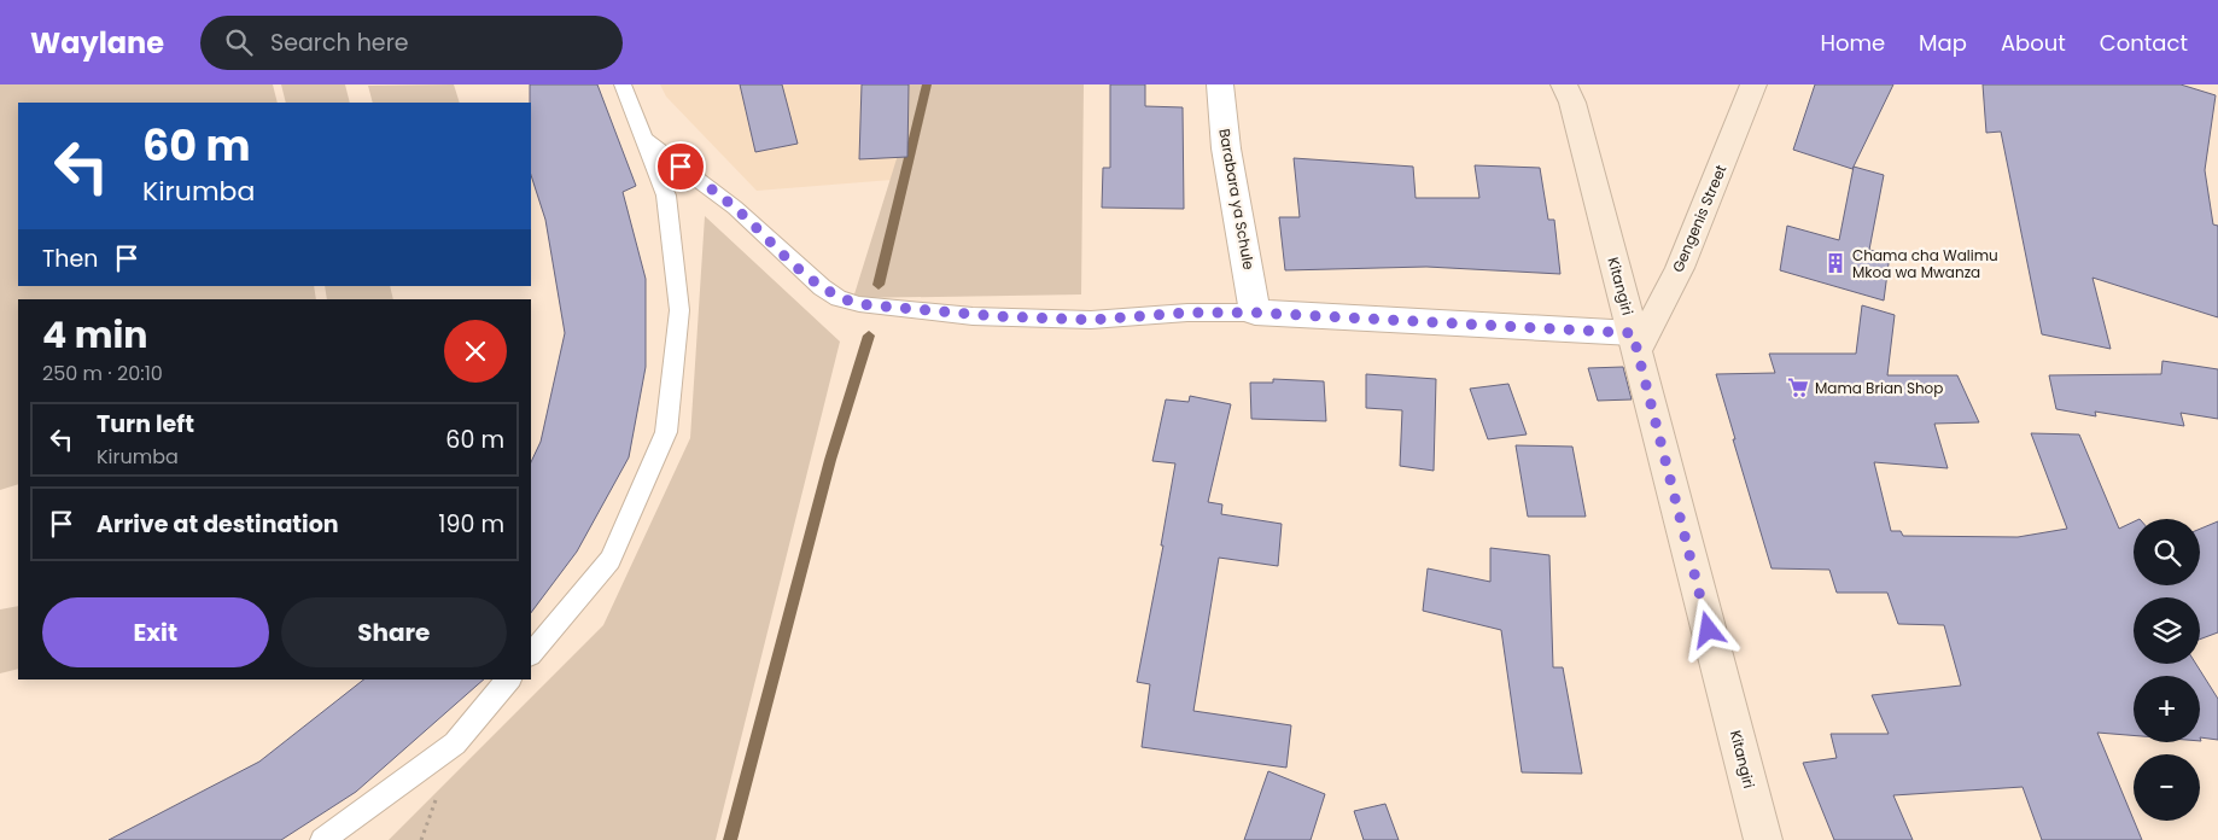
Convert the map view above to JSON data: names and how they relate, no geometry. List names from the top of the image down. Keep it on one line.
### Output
{"streets":{"main road":["Gengenis Street","Kitangiri"],"street":["Barabara ya Schule"]},"crossings":[["Gengenis Street","Kitangiri"]],"places":{"building":["Chama cha Walimu Mkoa wa Mwanza"],"supermarket":["Mama Brian Shop"]},"page":{"header":"Waylane","search":"Search here","nav":["Home","Map","About","Contact"],"turn":["60 m","Kirumba"],"then":"Then","heading":["4 min","250 m · 20:10"],"list":[{"name":"Turn left","note":"Kirumba","value":"60 m"},{"name":"Arrive at destination","value":"190 m"}],"map_buttons":["+","−"],"buttons":["Exit","Share"]}}
